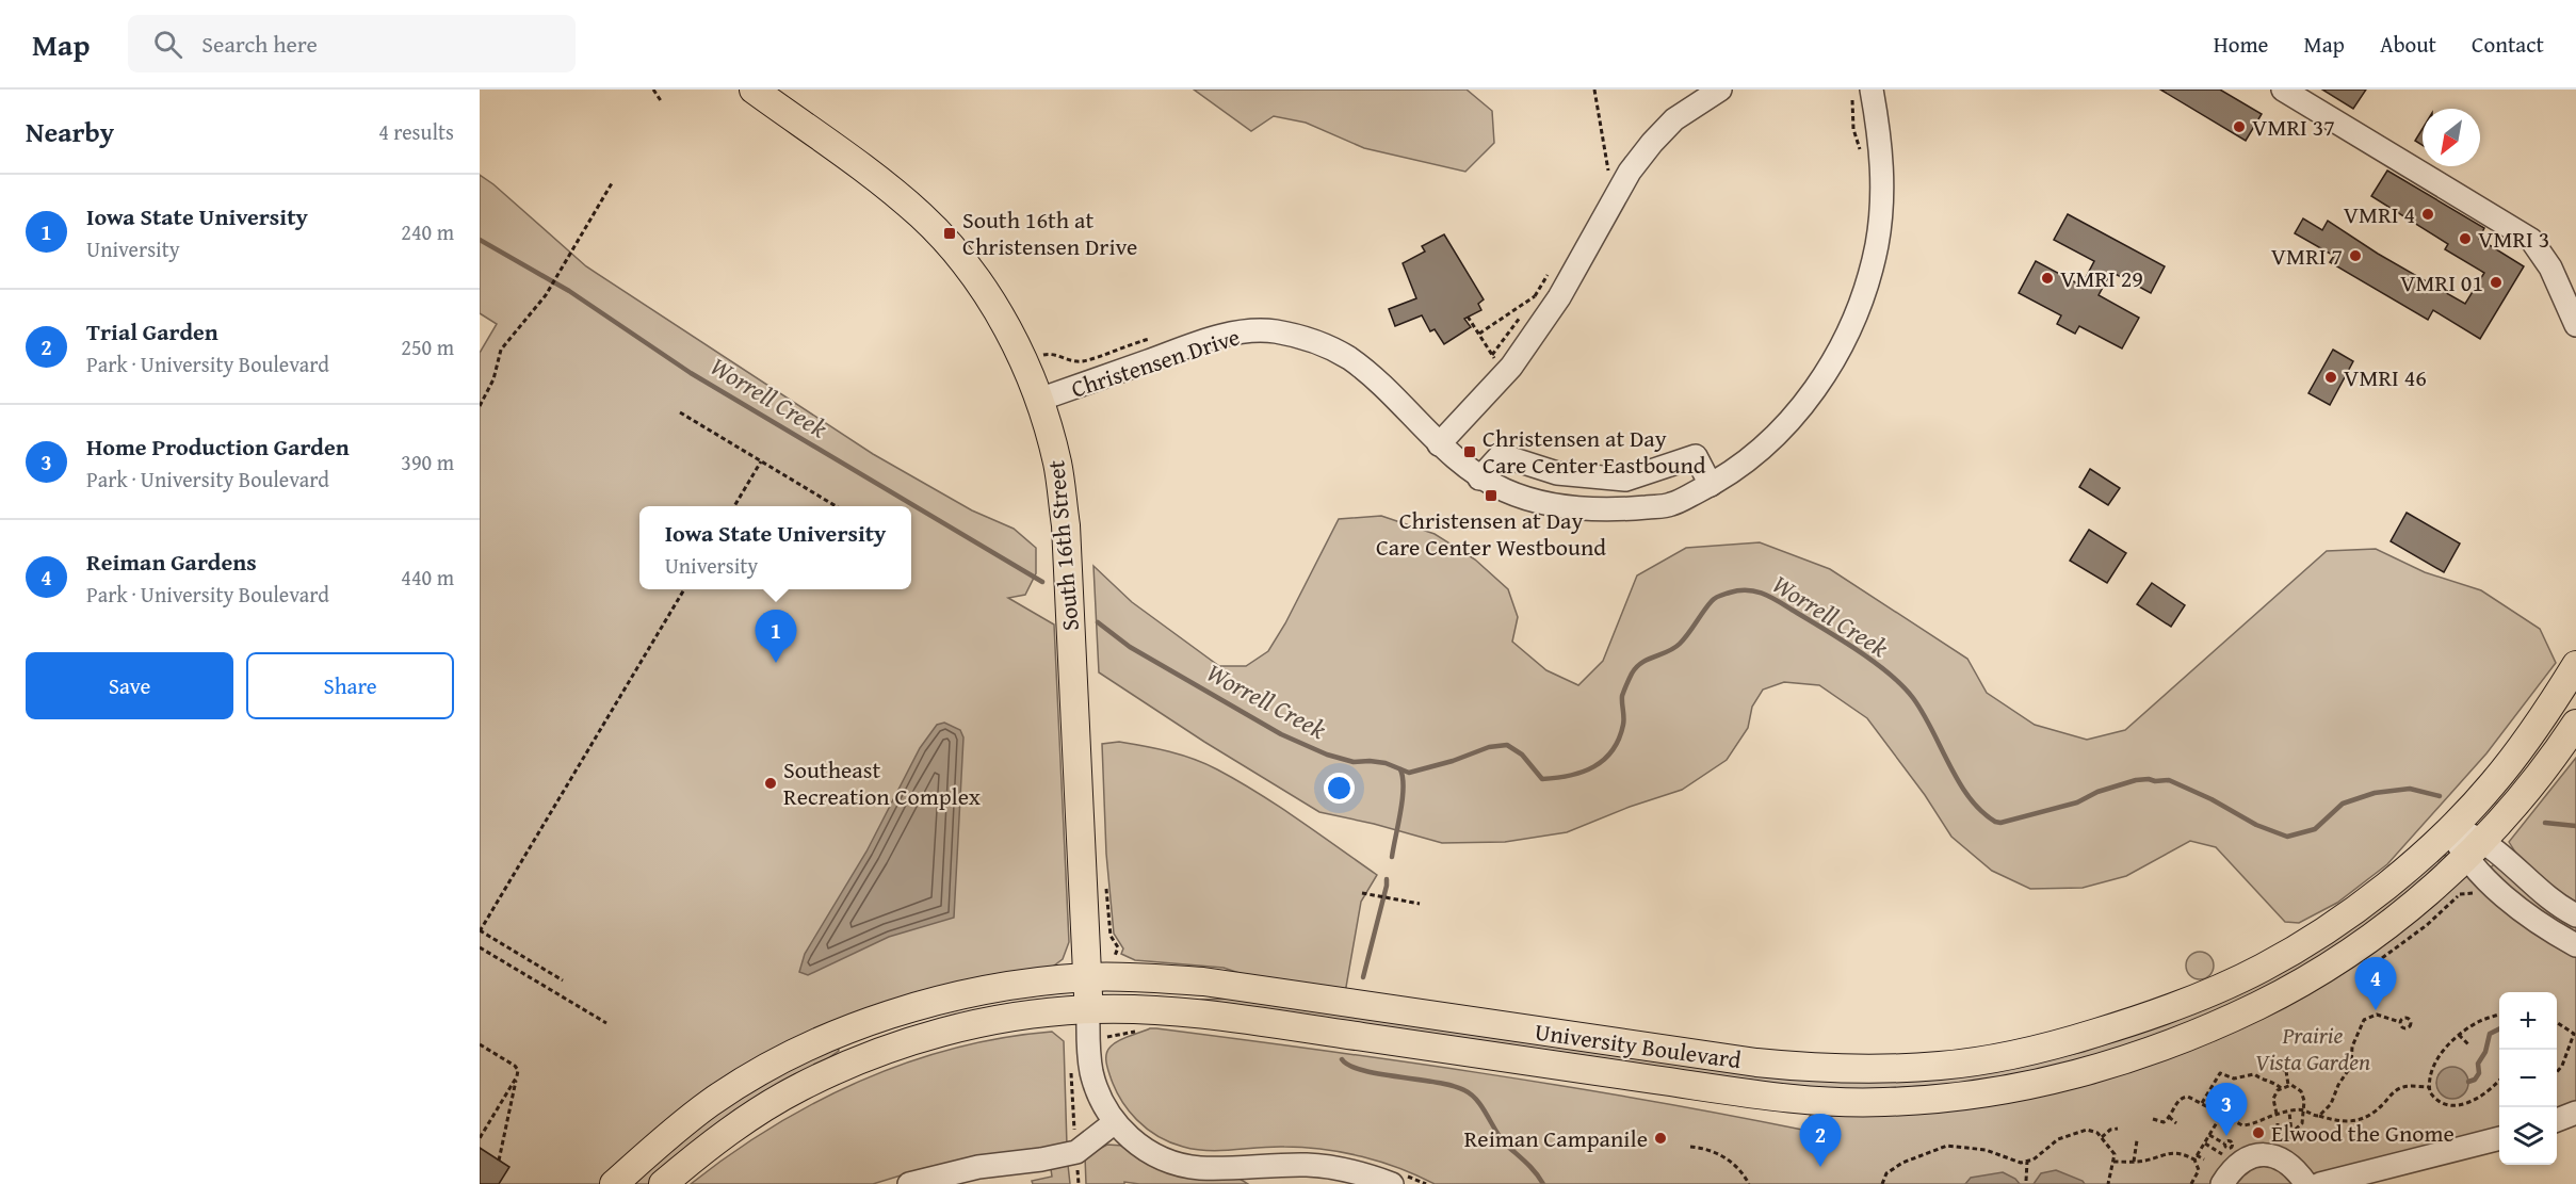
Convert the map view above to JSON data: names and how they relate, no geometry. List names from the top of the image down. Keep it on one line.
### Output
{"streets":{"main road":["South 16th Street","University Boulevard"],"street":["Christensen Drive"]},"crossings":[["Christensen Drive","South 16th Street"],["South 16th Street","University Boulevard"]],"water":["Worrell Creek"],"parks":["Prairie Vista Garden"],"places":{"other":["VMRI 37","VMRI 4","VMRI 3","VMRI 7","VMRI 29","VMRI 01","VMRI 46","Southeast Recreation Complex","Elwood the Gnome","Reiman Campanile"],"transit":["South 16th at Christensen Drive","Christensen at Day Care Center Eastbound","Christensen at Day Care Center Westbound"]},"north":"bottom left","page":{"header":"Map","search":"Search here","nav":["Home","Map","About","Contact"],"heading":["Nearby","4 results"],"list":[{"mark":"1","name":"Iowa State University","note":"University","value":"240 m"},{"mark":"2","name":"Trial Garden","note":"Park · University Boulevard","value":"250 m"},{"mark":"3","name":"Home Production Garden","note":"Park · University Boulevard","value":"390 m"},{"mark":"4","name":"Reiman Gardens","note":"Park · University Boulevard","value":"440 m"}],"popup":["Iowa State University","University"],"pins":["1","4","3","2"],"buttons":["Save","Share"],"map_buttons":["+","−"]}}
